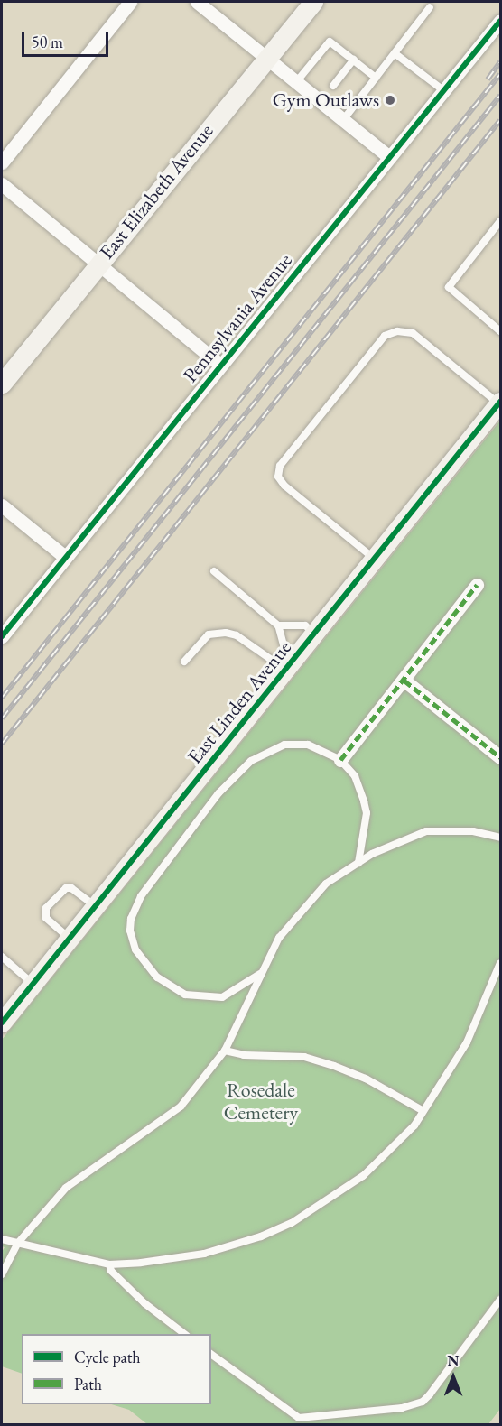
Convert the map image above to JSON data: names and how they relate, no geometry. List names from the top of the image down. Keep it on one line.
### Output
{"streets":{"street":["East Elizabeth Avenue","Pennsylvania Avenue","East Linden Avenue"]},"parks":["Rosedale Cemetery"],"places":["Gym Outlaws"],"legend":["Cycle path","Path"],"scale_bar":"50 m","north":"top"}
